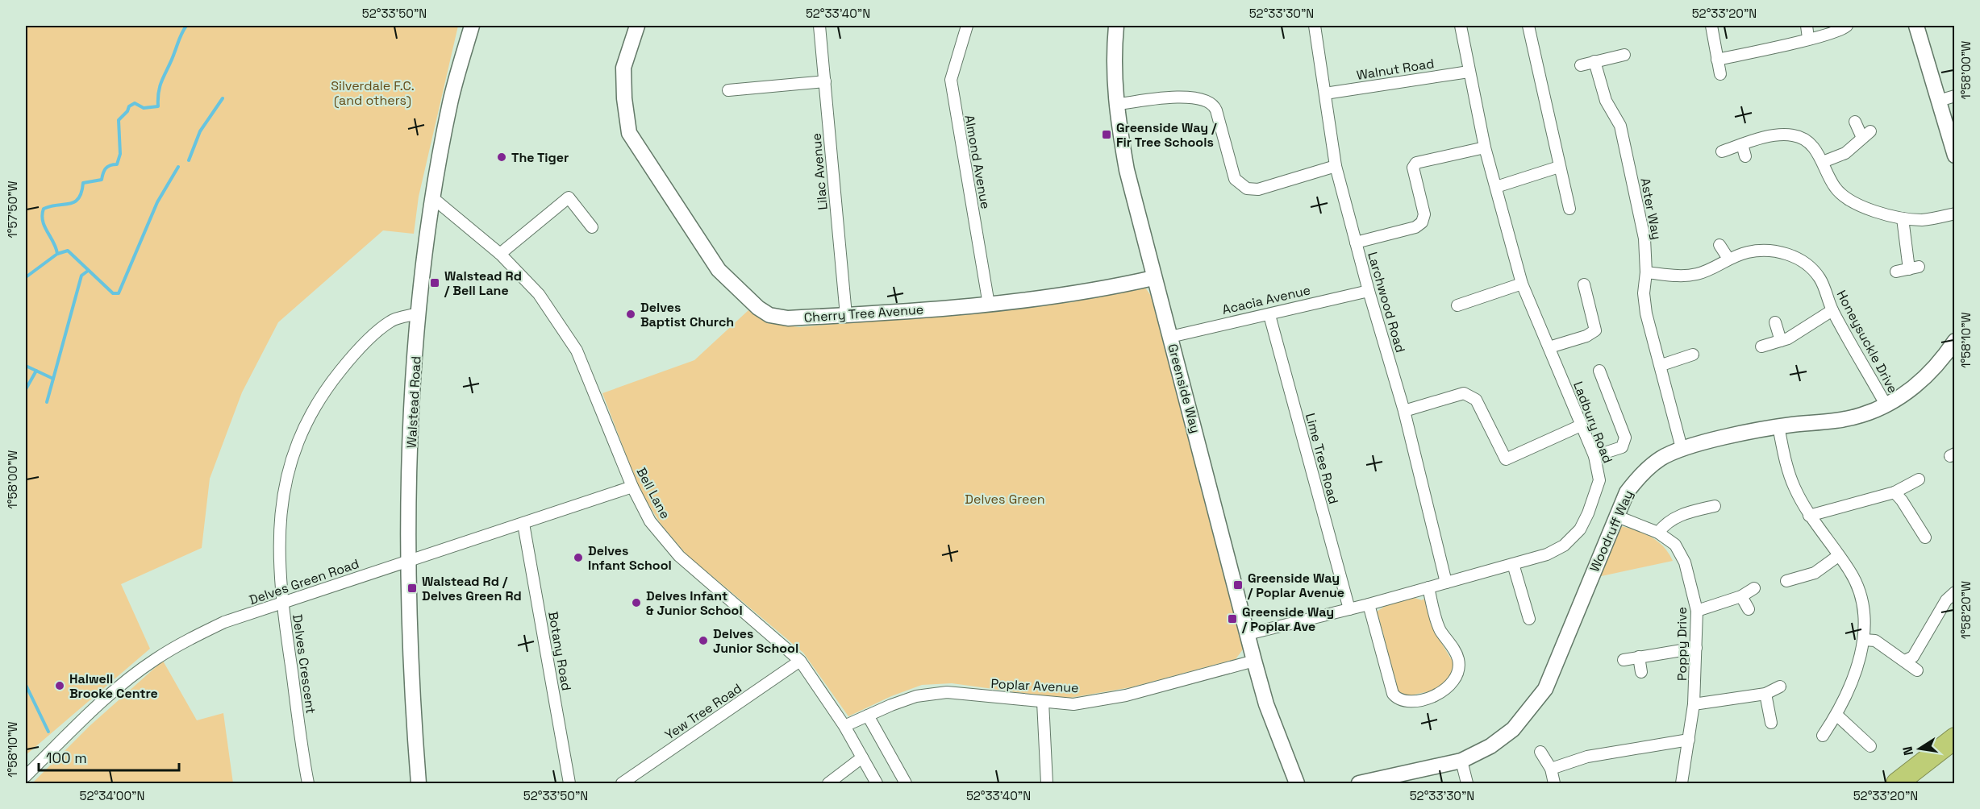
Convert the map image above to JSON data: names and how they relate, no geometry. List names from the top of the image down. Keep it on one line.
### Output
{"streets":{"street":["Walnut Road","Almond Avenue","Lilac Avenue","Aster Way","Acacia Avenue","Larchwood Road","Cherry Tree Avenue","Honeysuckle Drive","Greenside Way","Walstead Road","Ladbury Road","Lime Tree Road","Bell Lane","Woodruff Way","Delves Green Road","Poppy Drive","Botany Road","Delves Crescent","Poplar Avenue","Yew Tree Road"]},"crossings":[["Walnut Road","Larchwood Road"],["Walnut Road","Ladbury Road"],["Almond Avenue","Cherry Tree Avenue"],["Lilac Avenue","Cherry Tree Avenue"],["Aster Way","Honeysuckle Drive"],["Aster Way","Woodruff Way"],["Acacia Avenue","Larchwood Road"],["Acacia Avenue","Greenside Way"],["Acacia Avenue","Lime Tree Road"],["Larchwood Road","Ladbury Road"],["Cherry Tree Avenue","Greenside Way"],["Honeysuckle Drive","Woodruff Way"],["Greenside Way","Ladbury Road"],["Greenside Way","Poplar Avenue"],["Walstead Road","Bell Lane"],["Walstead Road","Delves Green Road"],["Walstead Road","Delves Crescent"],["Ladbury Road","Lime Tree Road"],["Bell Lane","Delves Green Road"],["Bell Lane","Poplar Avenue"],["Bell Lane","Yew Tree Road"],["Woodruff Way","Poppy Drive"],["Delves Green Road","Botany Road"],["Delves Green Road","Delves Crescent"]],"parks":["Silverdale F.C. (and others)","Delves Green"],"places":{"transit":["Greenside Way / Fir Tree Schools","Walstead Rd / Bell Lane","Greenside Way / Poplar Avenue","Walstead Rd / Delves Green Rd","Greenside Way / Poplar Ave"],"other":["The Tiger","Delves Baptist Church","Delves Infant School","Delves Infant & Junior School","Delves Junior School","Halwell Brooke Centre"]},"scale_bar":"100 m","north":"left","coordinates":["52°33'50\"N","52°33'40\"N","52°33'30\"N","52°33'20\"N","1°58'00\"W","1°57'50\"W","1°58'10\"W","1°58'20\"W","52°34'00\"N"]}
